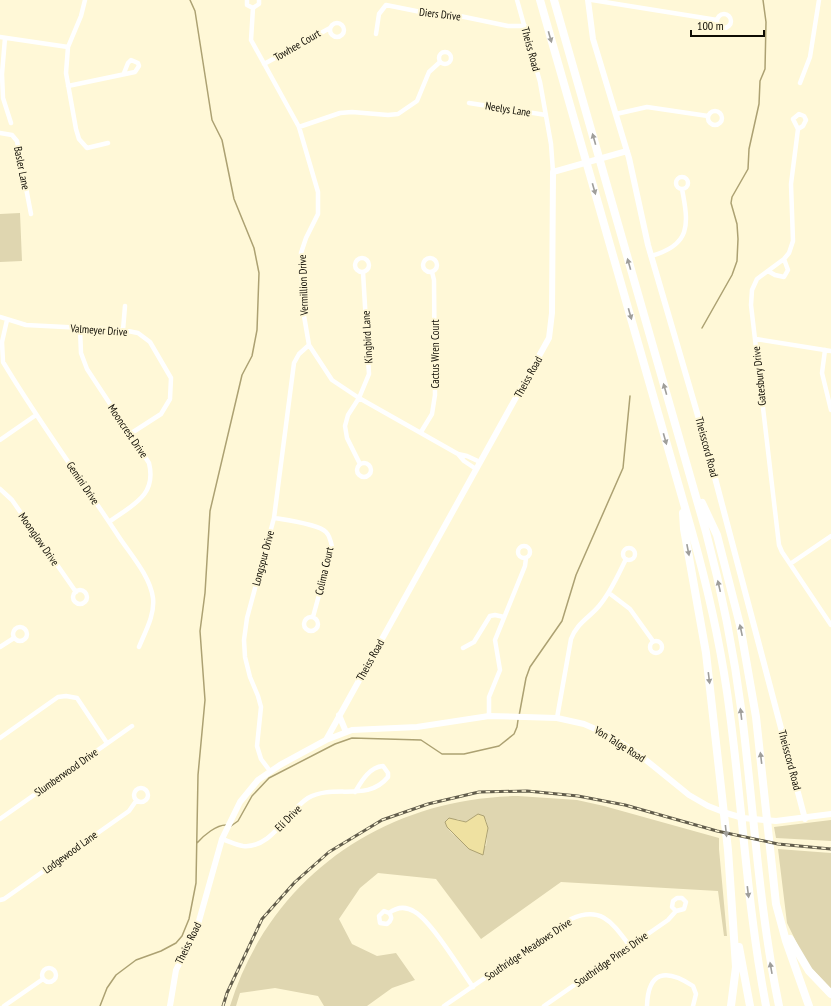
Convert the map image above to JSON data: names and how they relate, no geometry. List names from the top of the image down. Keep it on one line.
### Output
{"streets":{"street":["Diers Drive","Towhee Court","Theiss Road","Neelys Lane","Basler Lane","Vermillion Drive","Valmeyer Drive","Kingbird Lane","Cactus Wren Court","Gatesbury Drive","Mooncrest Drive","Theisscord Road","Gemini Drive","Moonglow Drive","Longspur Drive","Colima Court","Von Talge Road","Slumberwood Drive","Eli Drive","Lodgewood Lane","Southridge Meadows Drive","Southridge Pines Drive"]},"crossings":[["Diers Drive","Theiss Road"],["Towhee Court","Vermillion Drive"],["Theiss Road","Neelys Lane"],["Theiss Road","Vermillion Drive"],["Theiss Road","Longspur Drive"],["Theiss Road","Von Talge Road"],["Theiss Road","Eli Drive"],["Vermillion Drive","Kingbird Lane"],["Vermillion Drive","Cactus Wren Court"],["Vermillion Drive","Longspur Drive"],["Valmeyer Drive","Mooncrest Drive"],["Valmeyer Drive","Gemini Drive"],["Mooncrest Drive","Gemini Drive"],["Theisscord Road","Von Talge Road"],["Longspur Drive","Colima Court"],["Southridge Meadows Drive","Southridge Pines Drive"]],"scale_bar":"100 m"}
